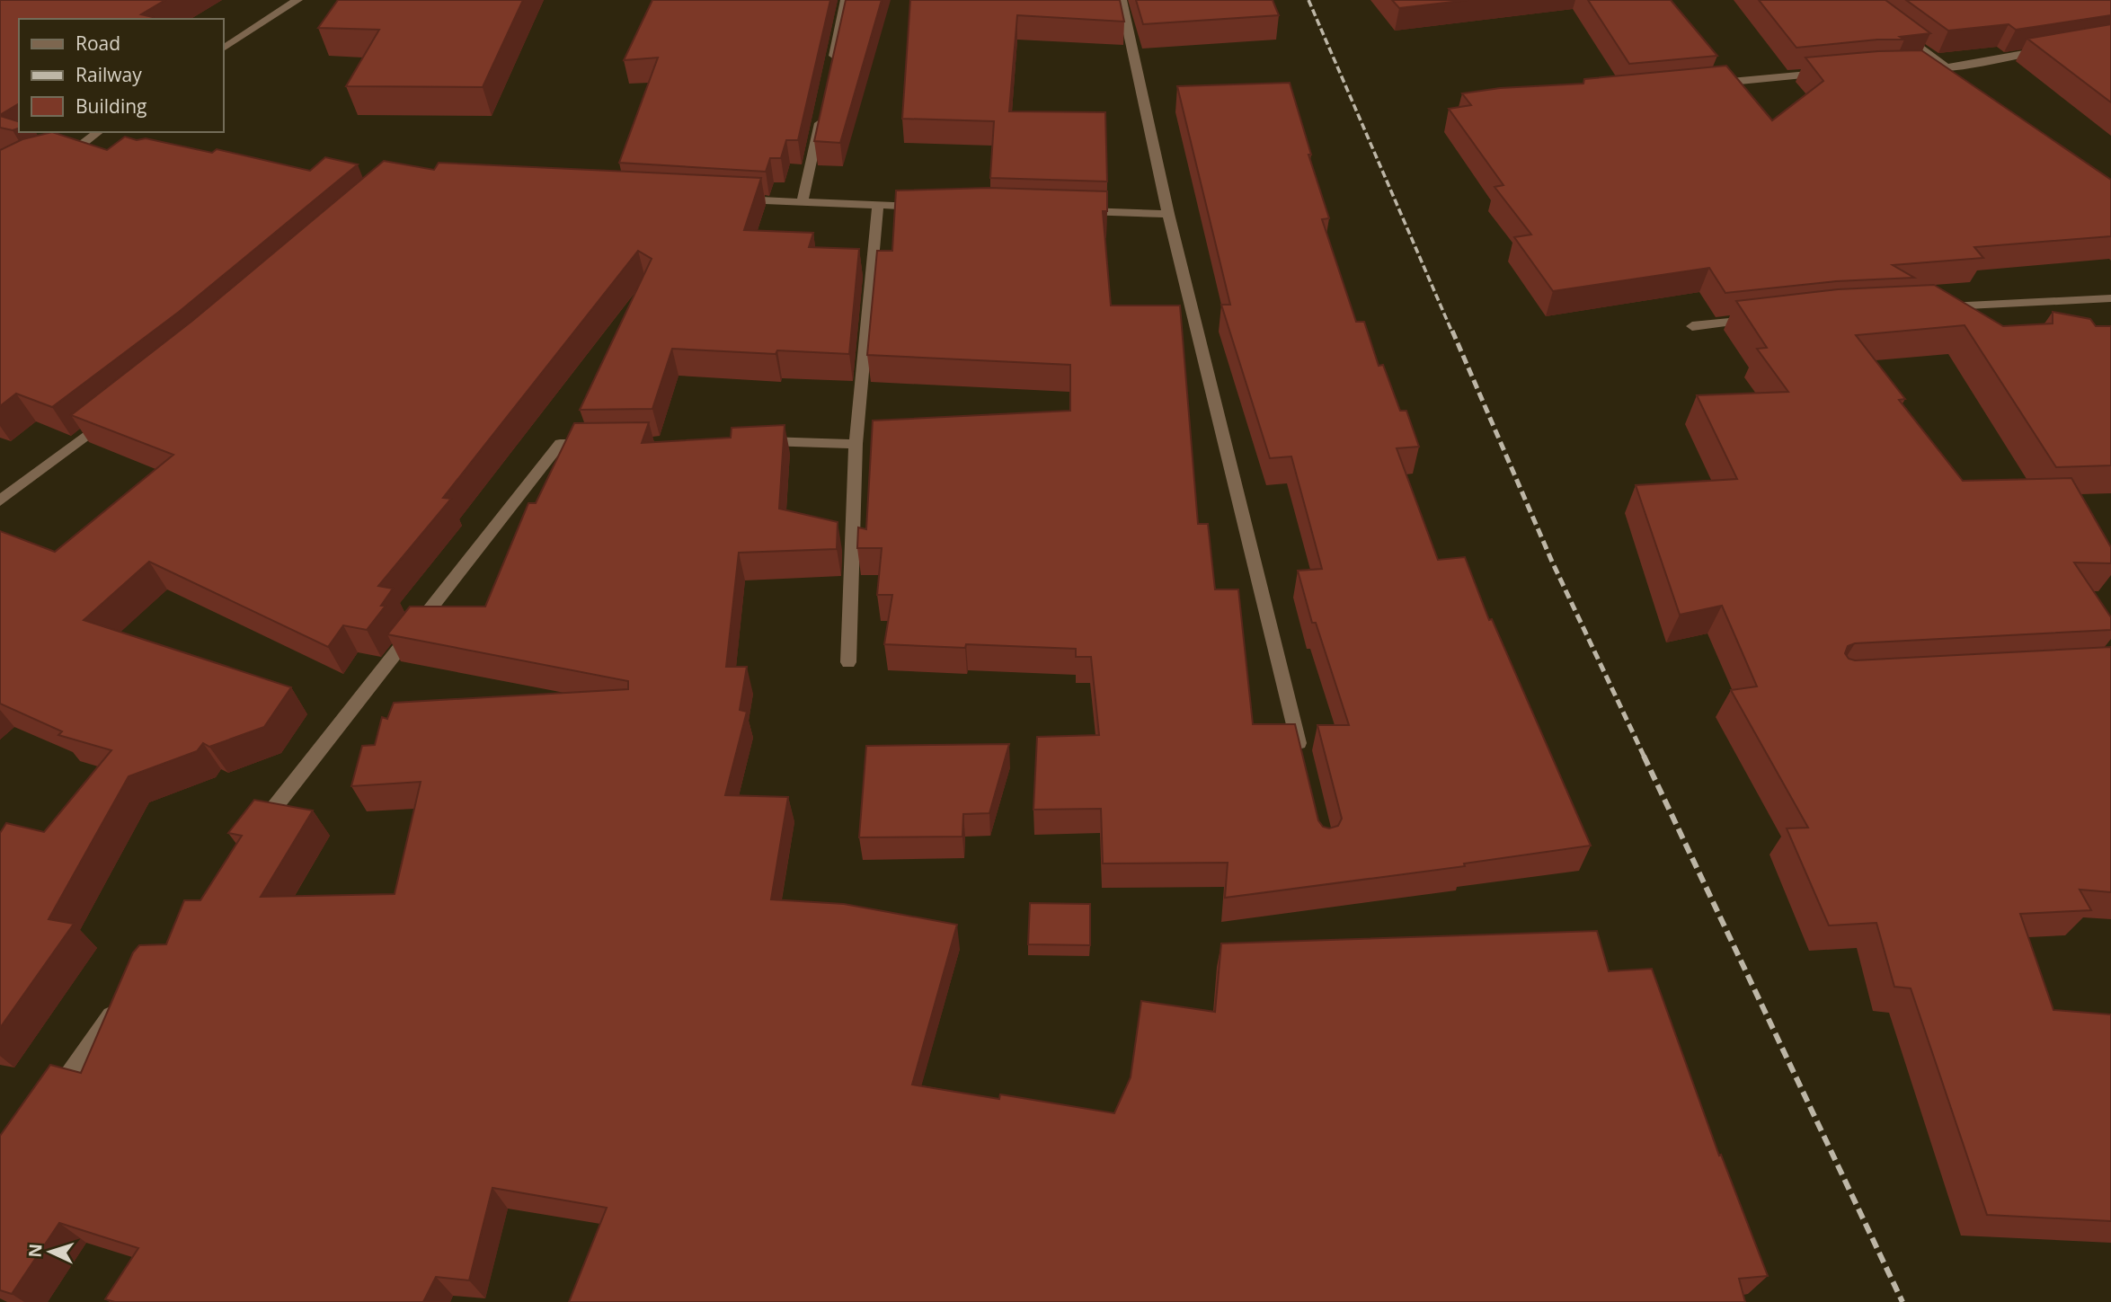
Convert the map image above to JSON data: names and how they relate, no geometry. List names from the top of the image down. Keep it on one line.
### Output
{"legend":["Road","Railway","Building"],"north":"left"}
